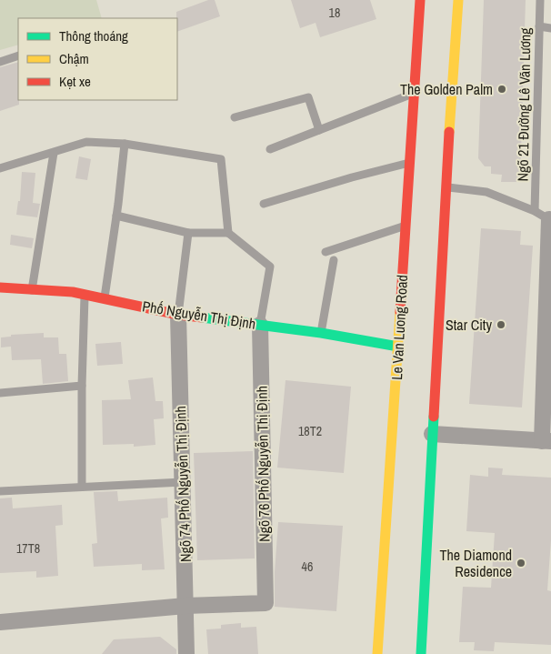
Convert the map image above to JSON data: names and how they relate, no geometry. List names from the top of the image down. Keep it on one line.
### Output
{"streets":{"main road":["Phố Nguyễn Thị Định","Le Van Luong Road"],"street":["Ngõ 76 Phố Nguyễn Thị Định","Ngõ 74 Phố Nguyễn Thị Định"],"lane":["Ngõ 21 Đường Lê Văn Lương"]},"crossings":[["Phố Nguyễn Thị Định","Le Van Luong Road"],["Phố Nguyễn Thị Định","Ngõ 76 Phố Nguyễn Thị Định"],["Phố Nguyễn Thị Định","Ngõ 74 Phố Nguyễn Thị Định"],["Ngõ 76 Phố Nguyễn Thị Định","Ngõ 74 Phố Nguyễn Thị Định"]],"places":["The Golden Palm","Star City","The Diamond Residence"],"house_numbers":["18","18T2","17T8","46"],"legend":["Thông thoáng","Chậm","Kẹt xe"]}
